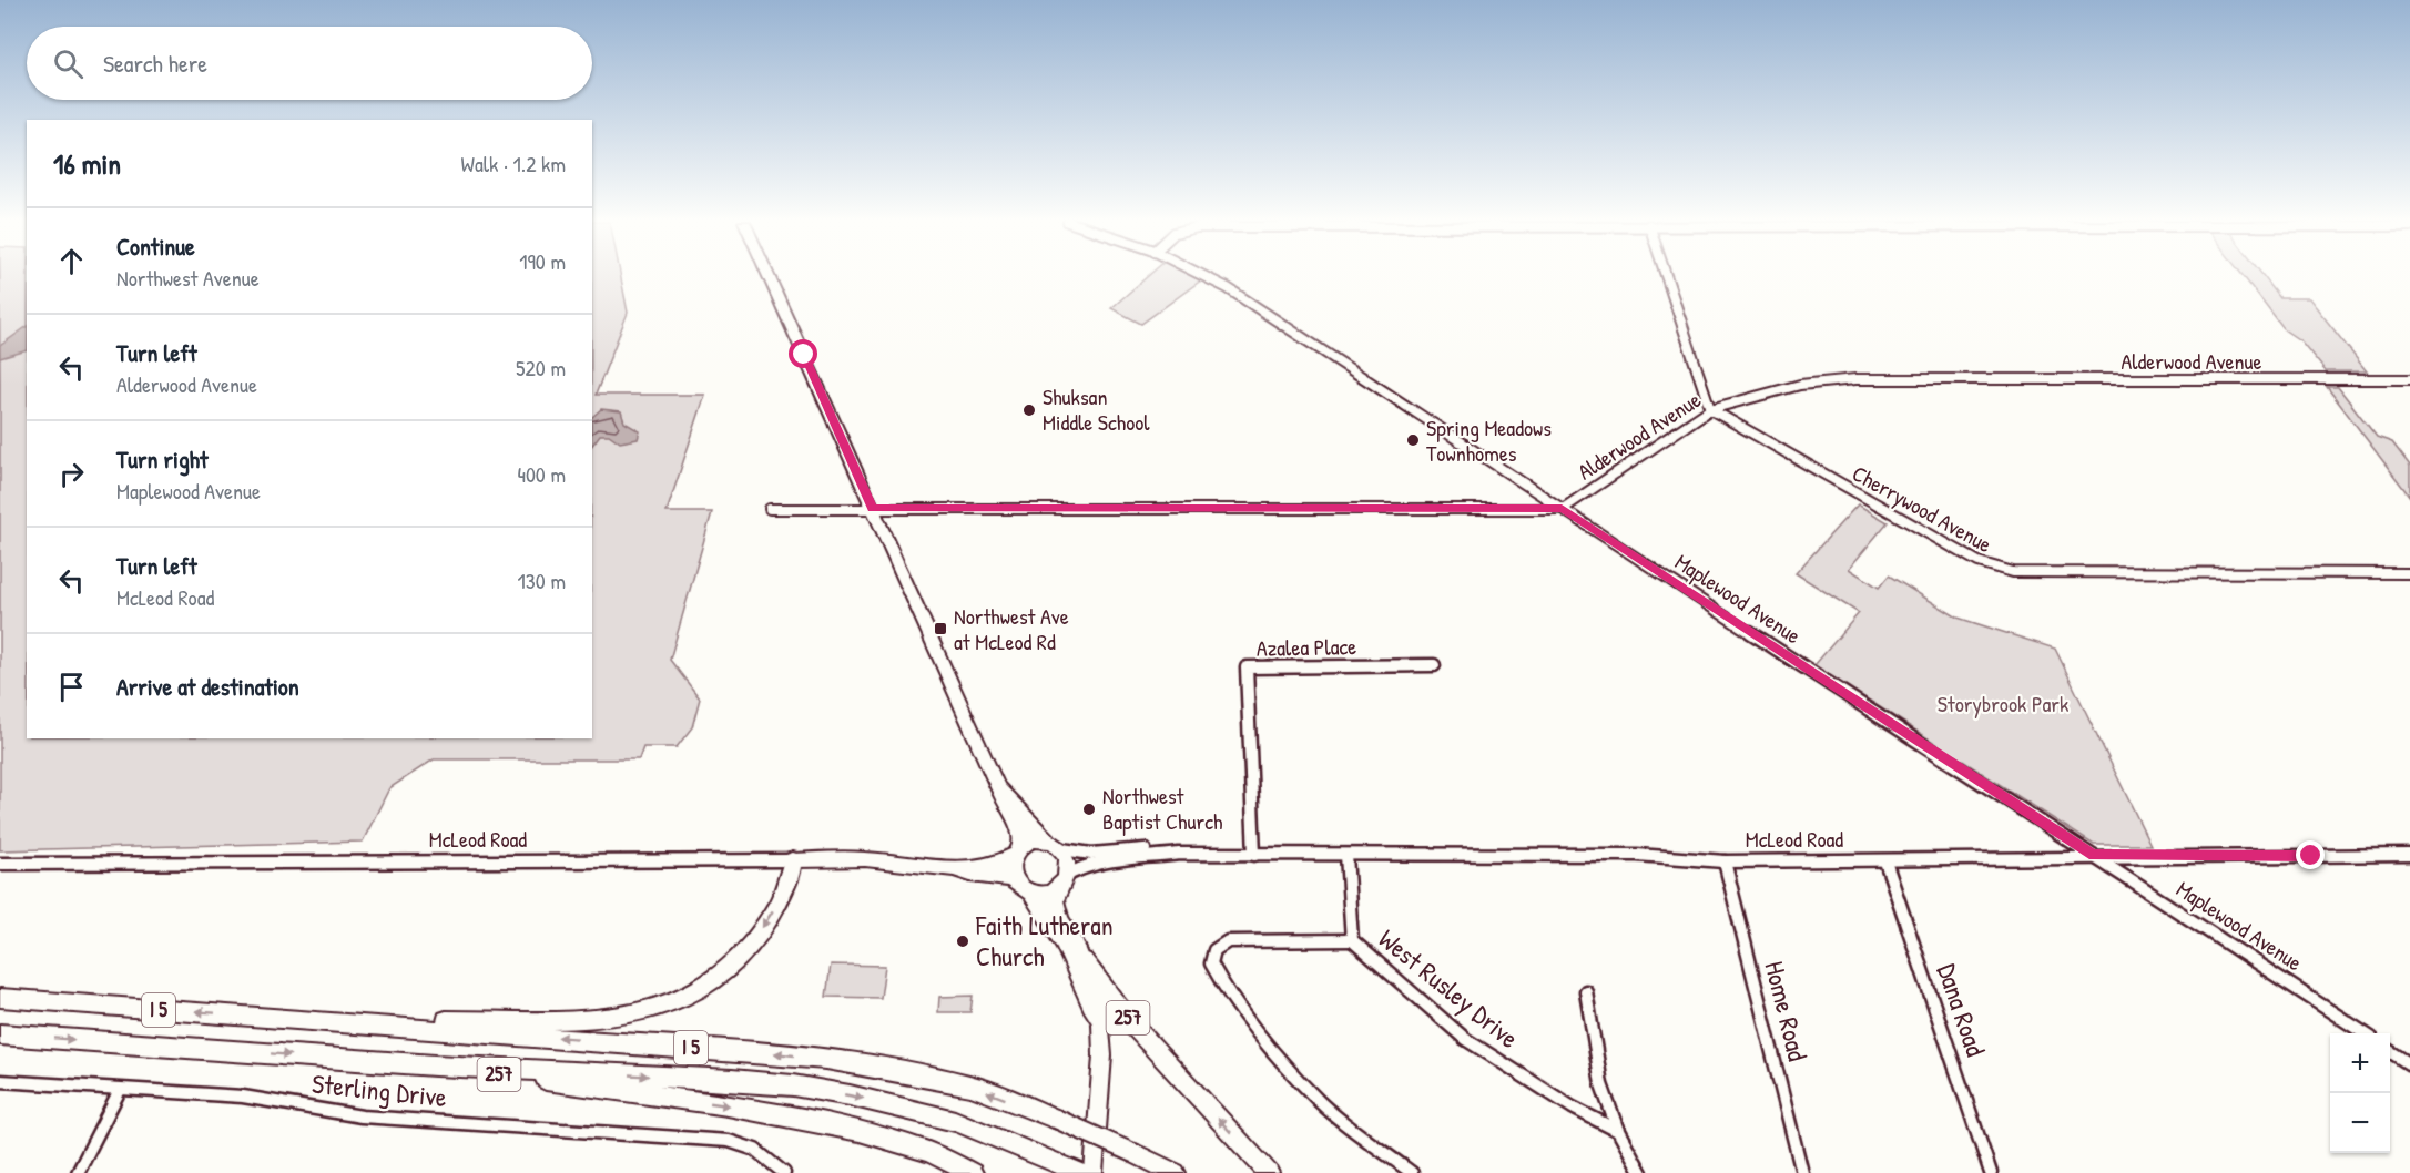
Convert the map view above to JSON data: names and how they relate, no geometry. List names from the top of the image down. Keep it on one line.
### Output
{"streets":{"highway":["I 5","257"],"main road":["McLeod Road"],"street":["Alderwood Avenue","Cherrywood Avenue","Maplewood Avenue","Azalea Place","West Rusley Drive","Dana Road","Home Road","Sterling Drive"]},"crossings":[["Alderwood Avenue","Cherrywood Avenue"],["Alderwood Avenue","Maplewood Avenue"],["Maplewood Avenue","McLeod Road"],["Azalea Place","McLeod Road"],["McLeod Road","West Rusley Drive"],["McLeod Road","Dana Road"],["McLeod Road","Home Road"],["I 5","257"]],"parks":["Storybrook Park"],"places":{"other":["Shuksan Middle School","Spring Meadows Townhomes","Northwest Baptist Church","Faith Lutheran Church"],"transit":["Northwest Ave at McLeod Rd"]},"page":{"search":"Search here","heading":["16 min","Walk · 1.2 km"],"list":[["Continue","Northwest Avenue","190 m"],["Turn left","Alderwood Avenue","520 m"],["Turn right","Maplewood Avenue","400 m"],["Turn left","McLeod Road","130 m"],"Arrive at destination"],"map_buttons":["+","−"]}}
